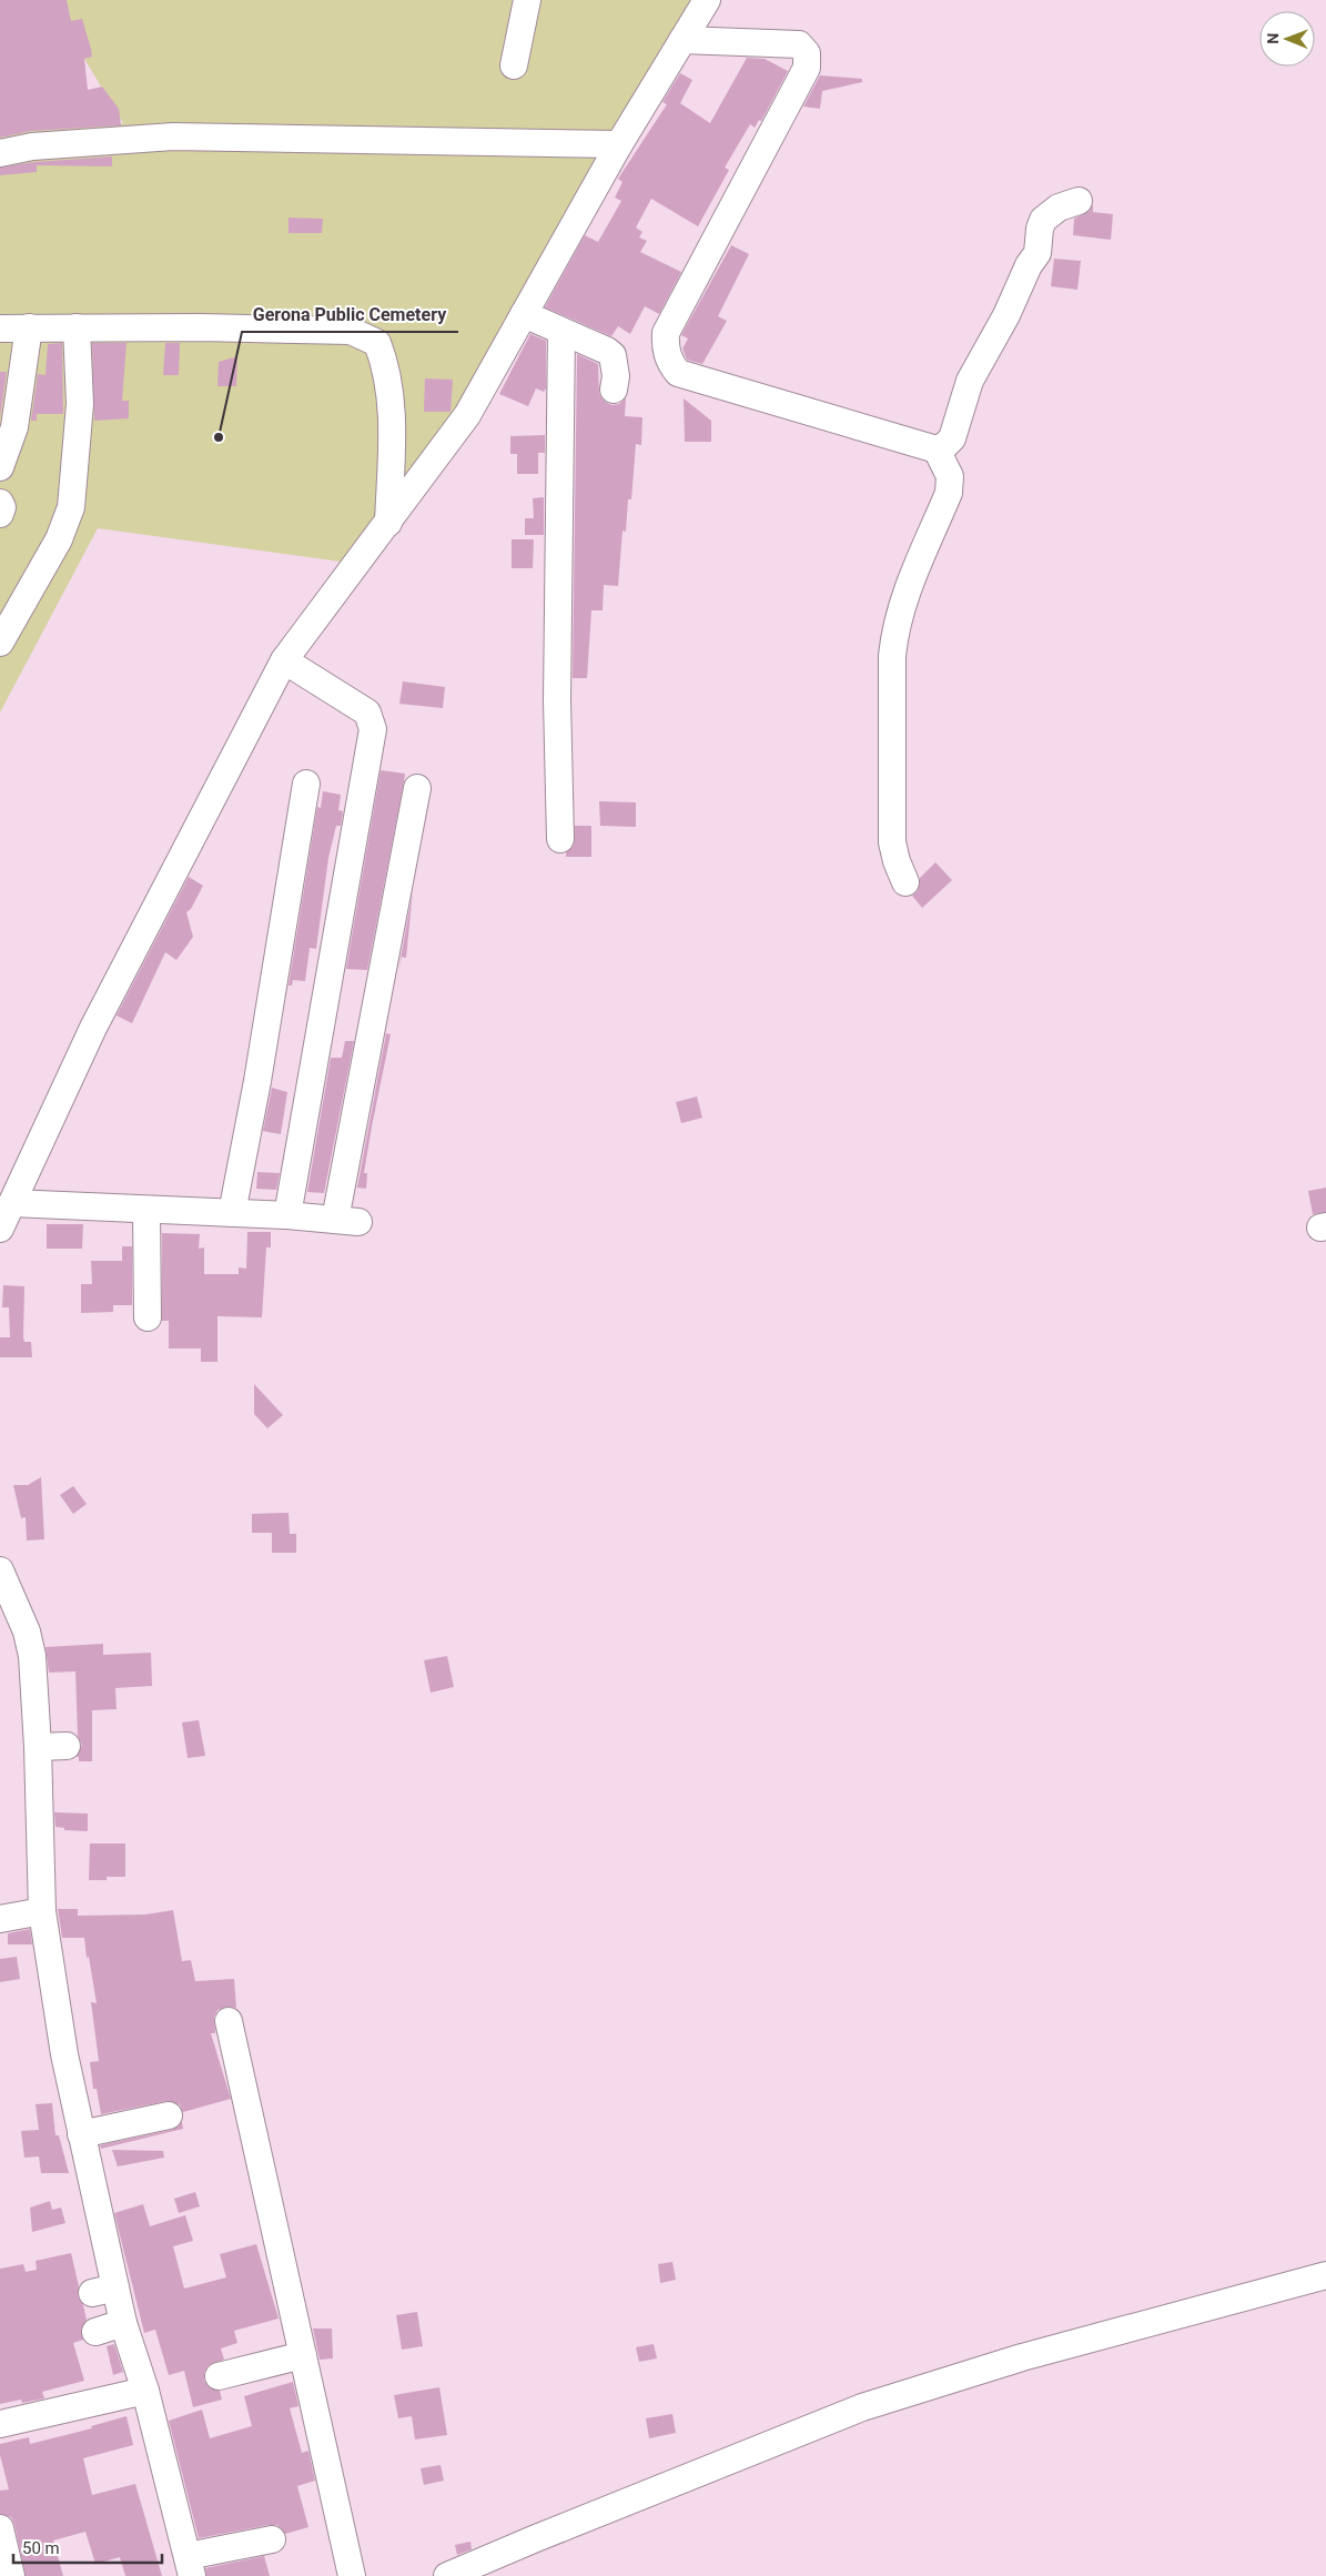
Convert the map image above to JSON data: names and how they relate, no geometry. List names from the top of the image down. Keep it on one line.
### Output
{"places":["Gerona Public Cemetery"],"scale_bar":"50 m","north":"left"}
